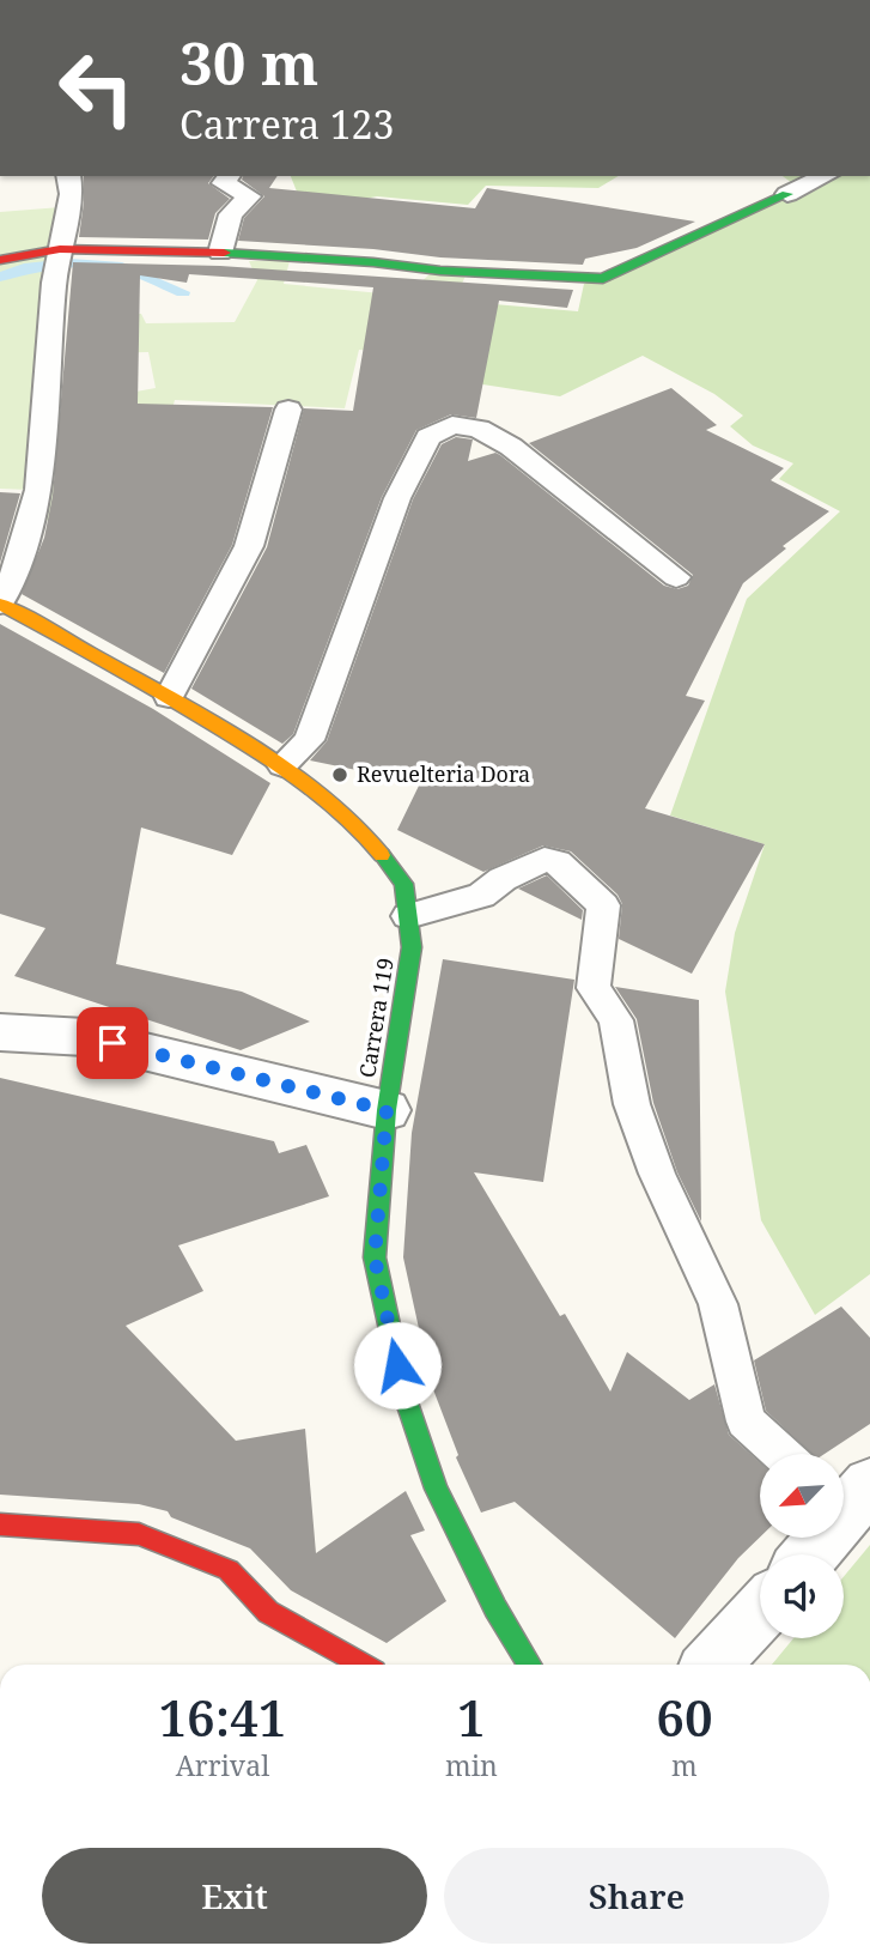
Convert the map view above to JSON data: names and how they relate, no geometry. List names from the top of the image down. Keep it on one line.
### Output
{"streets":{"street":["Carrera 119"]},"places":["Revuelteria Dora"],"north":"bottom left","page":{"turn":["30 m","Carrera 123"],"eta":["16:41","Arrival","1","min","60","m"],"buttons":["Exit","Share"]}}
